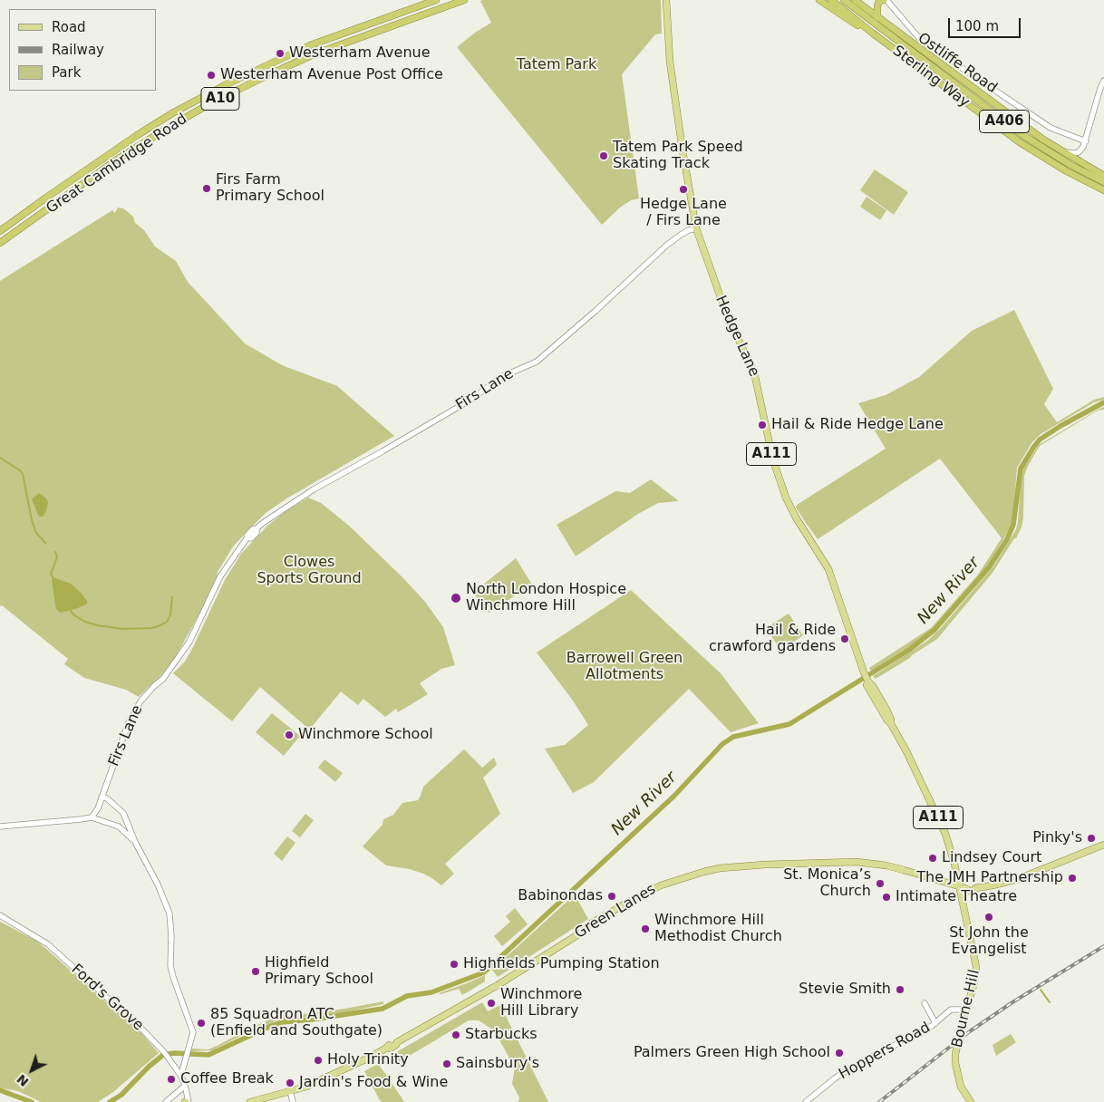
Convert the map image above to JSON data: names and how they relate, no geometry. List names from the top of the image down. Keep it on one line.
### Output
{"streets":{"highway":["Sterling Way","A10","A406","Great Cambridge Road"],"main road":["Hedge Lane","A111","Green Lanes","Bourne Hill"],"street":["Ostliffe Road","Firs Lane","Ford's Grove","Hoppers Road"]},"crossings":[["Sterling Way","A406"],["Hedge Lane","Firs Lane"],["Hedge Lane","Green Lanes"],["Hedge Lane","Bourne Hill"],["Green Lanes","Bourne Hill"],["Bourne Hill","Hoppers Road"]],"water":["New River"],"parks":["Tatem Park","Clowes Sports Ground","Barrowell Green Allotments"],"places":["Westerham Avenue","Westerham Avenue Post Office","Tatem Park Speed Skating Track","Firs Farm Primary School","Hedge Lane / Firs Lane","Hail & Ride Hedge Lane","North London Hospice Winchmore Hill","Hail & Ride crawford gardens","Winchmore School","Pinky's","Lindsey Court","The JMH Partnership","St. Monica’s Church","Babinondas","Intimate Theatre","St John the Evangelist","Winchmore Hill Methodist Church","Highfields Pumping Station","Highfield Primary School","Stevie Smith","Winchmore Hill Library","85 Squadron ATC (Enfield and Southgate)","Starbucks","Palmers Green High School","Holy Trinity","Sainsbury's","Coffee Break","Jardin's Food & Wine"],"legend":["Road","Railway","Park"],"scale_bar":"100 m","north":"bottom left"}
